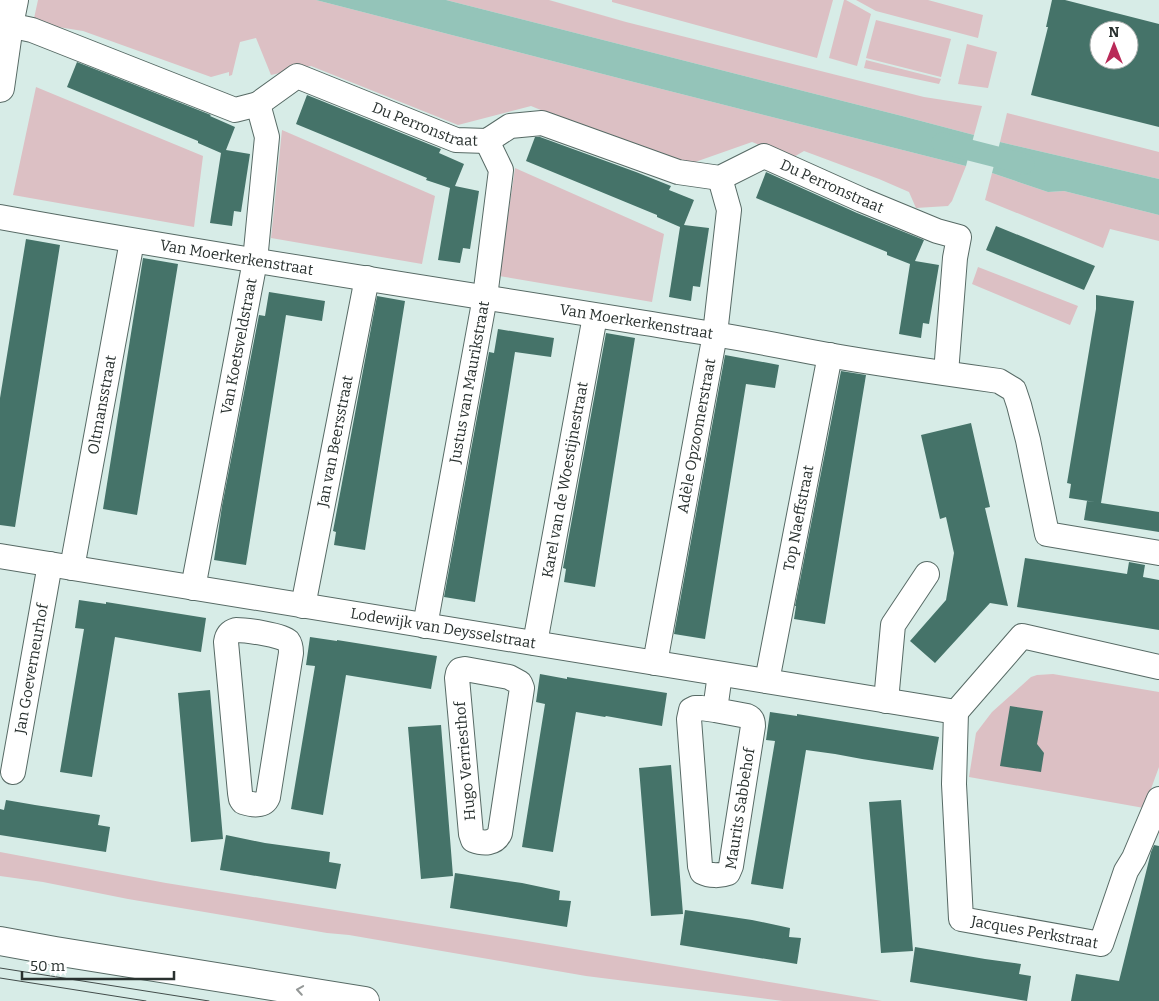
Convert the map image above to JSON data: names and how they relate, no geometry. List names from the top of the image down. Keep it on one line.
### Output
{"streets":{"street":["Du Perronstraat","Van Moerkerkenstraat","Van Koetsveldstraat","Justus van Maurikstraat","Oltmansstraat","Adèle Opzoomerstraat","Jan van Beersstraat","Karel van de Woestijnestraat","Top Naeffstraat","Lodewijk van Deysselstraat","Jan Goeverneurhof","Hugo Verriesthof","Maurits Sabbehof","Jacques Perkstraat"]},"crossings":[["Du Perronstraat","Van Moerkerkenstraat"],["Du Perronstraat","Van Koetsveldstraat"],["Du Perronstraat","Justus van Maurikstraat"],["Du Perronstraat","Adèle Opzoomerstraat"],["Van Moerkerkenstraat","Van Koetsveldstraat"],["Van Moerkerkenstraat","Justus van Maurikstraat"],["Van Moerkerkenstraat","Oltmansstraat"],["Van Moerkerkenstraat","Adèle Opzoomerstraat"],["Van Moerkerkenstraat","Jan van Beersstraat"],["Van Moerkerkenstraat","Karel van de Woestijnestraat"],["Van Moerkerkenstraat","Top Naeffstraat"],["Van Koetsveldstraat","Lodewijk van Deysselstraat"],["Justus van Maurikstraat","Lodewijk van Deysselstraat"],["Oltmansstraat","Lodewijk van Deysselstraat"],["Oltmansstraat","Jan Goeverneurhof"],["Adèle Opzoomerstraat","Lodewijk van Deysselstraat"],["Jan van Beersstraat","Lodewijk van Deysselstraat"],["Karel van de Woestijnestraat","Lodewijk van Deysselstraat"],["Top Naeffstraat","Lodewijk van Deysselstraat"],["Lodewijk van Deysselstraat","Jan Goeverneurhof"],["Lodewijk van Deysselstraat","Jacques Perkstraat"]],"scale_bar":"50 m","north":"top"}
